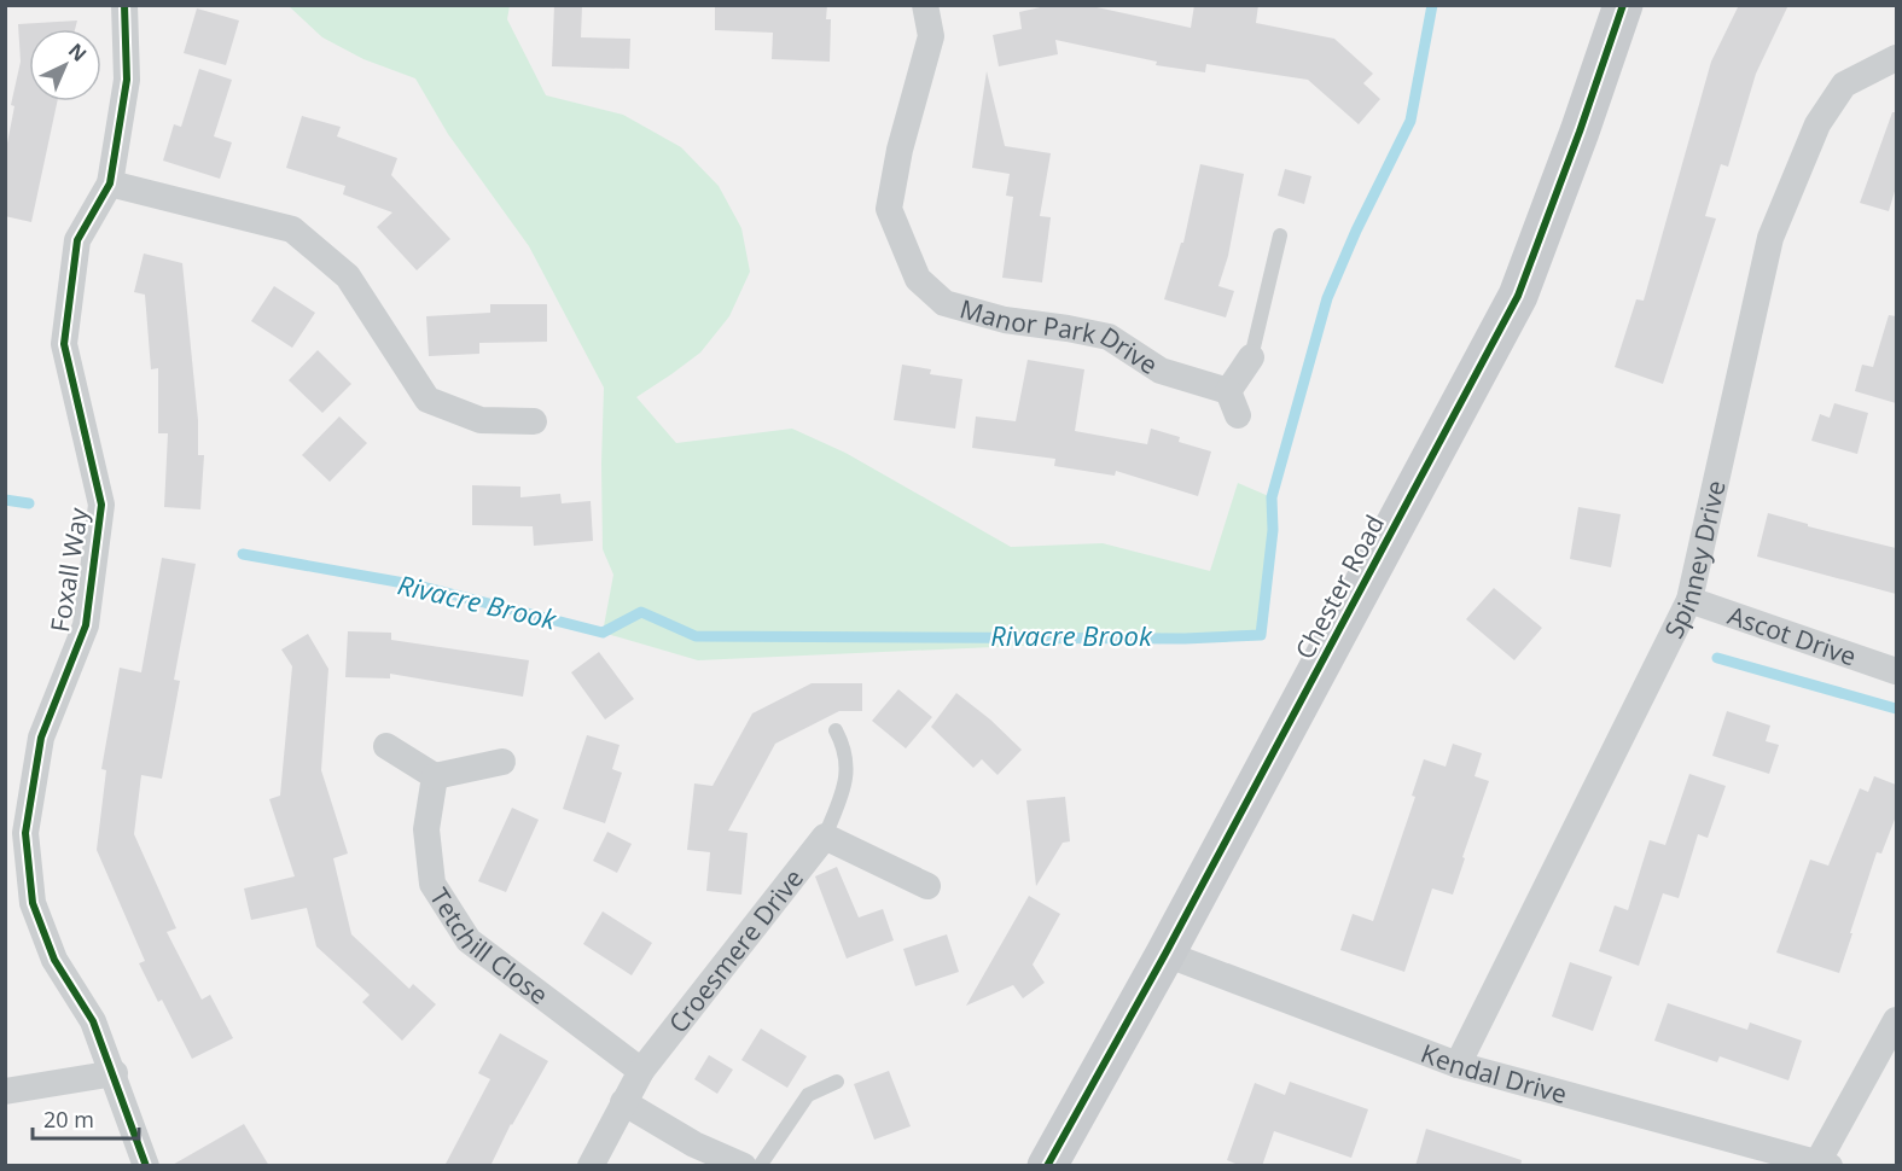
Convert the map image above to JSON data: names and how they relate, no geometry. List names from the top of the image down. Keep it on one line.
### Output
{"streets":{"main road":["Chester Road"],"street":["Manor Park Drive","Spinney Drive","Foxall Way","Ascot Drive","Tetchill Close","Croesmere Drive","Kendal Drive"]},"crossings":[["Spinney Drive","Ascot Drive"],["Spinney Drive","Kendal Drive"],["Chester Road","Kendal Drive"],["Tetchill Close","Croesmere Drive"]],"water":["Rivacre Brook"],"scale_bar":"20 m","north":"top right"}
